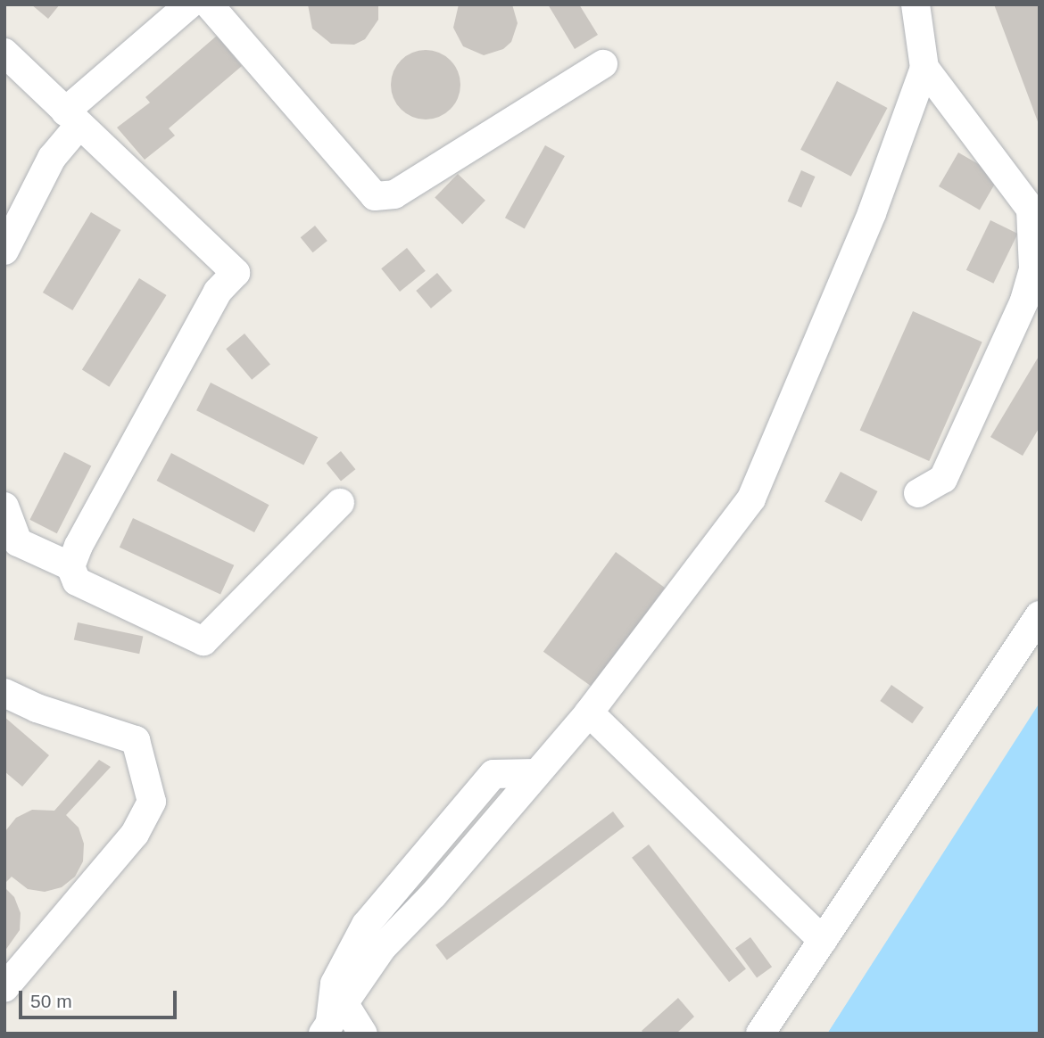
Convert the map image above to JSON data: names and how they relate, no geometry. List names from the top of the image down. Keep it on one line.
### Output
{"scale_bar":"50 m"}
